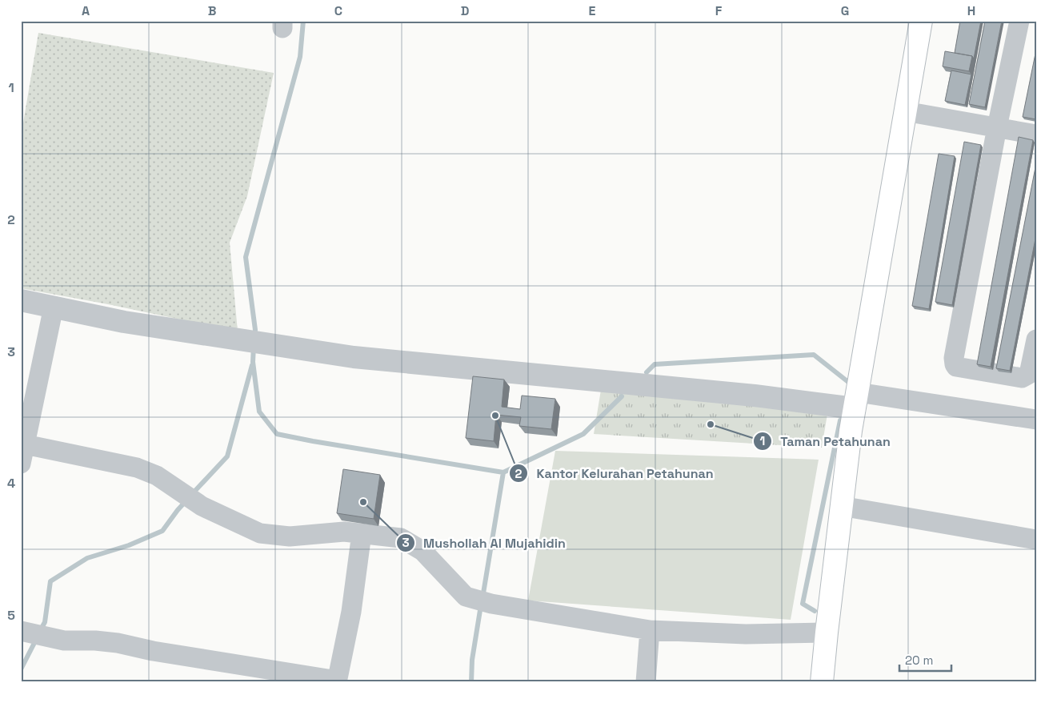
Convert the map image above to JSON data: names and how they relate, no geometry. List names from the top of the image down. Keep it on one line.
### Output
{"places":["Kantor Kelurahan Petahunan","Taman Petahunan","Mushollah Al Mujahidin"],"scale_bar":"20 m","grid":{"columns":["A","B","C","D","E","F","G","H"],"rows":["1","2","3","4","5"]}}
